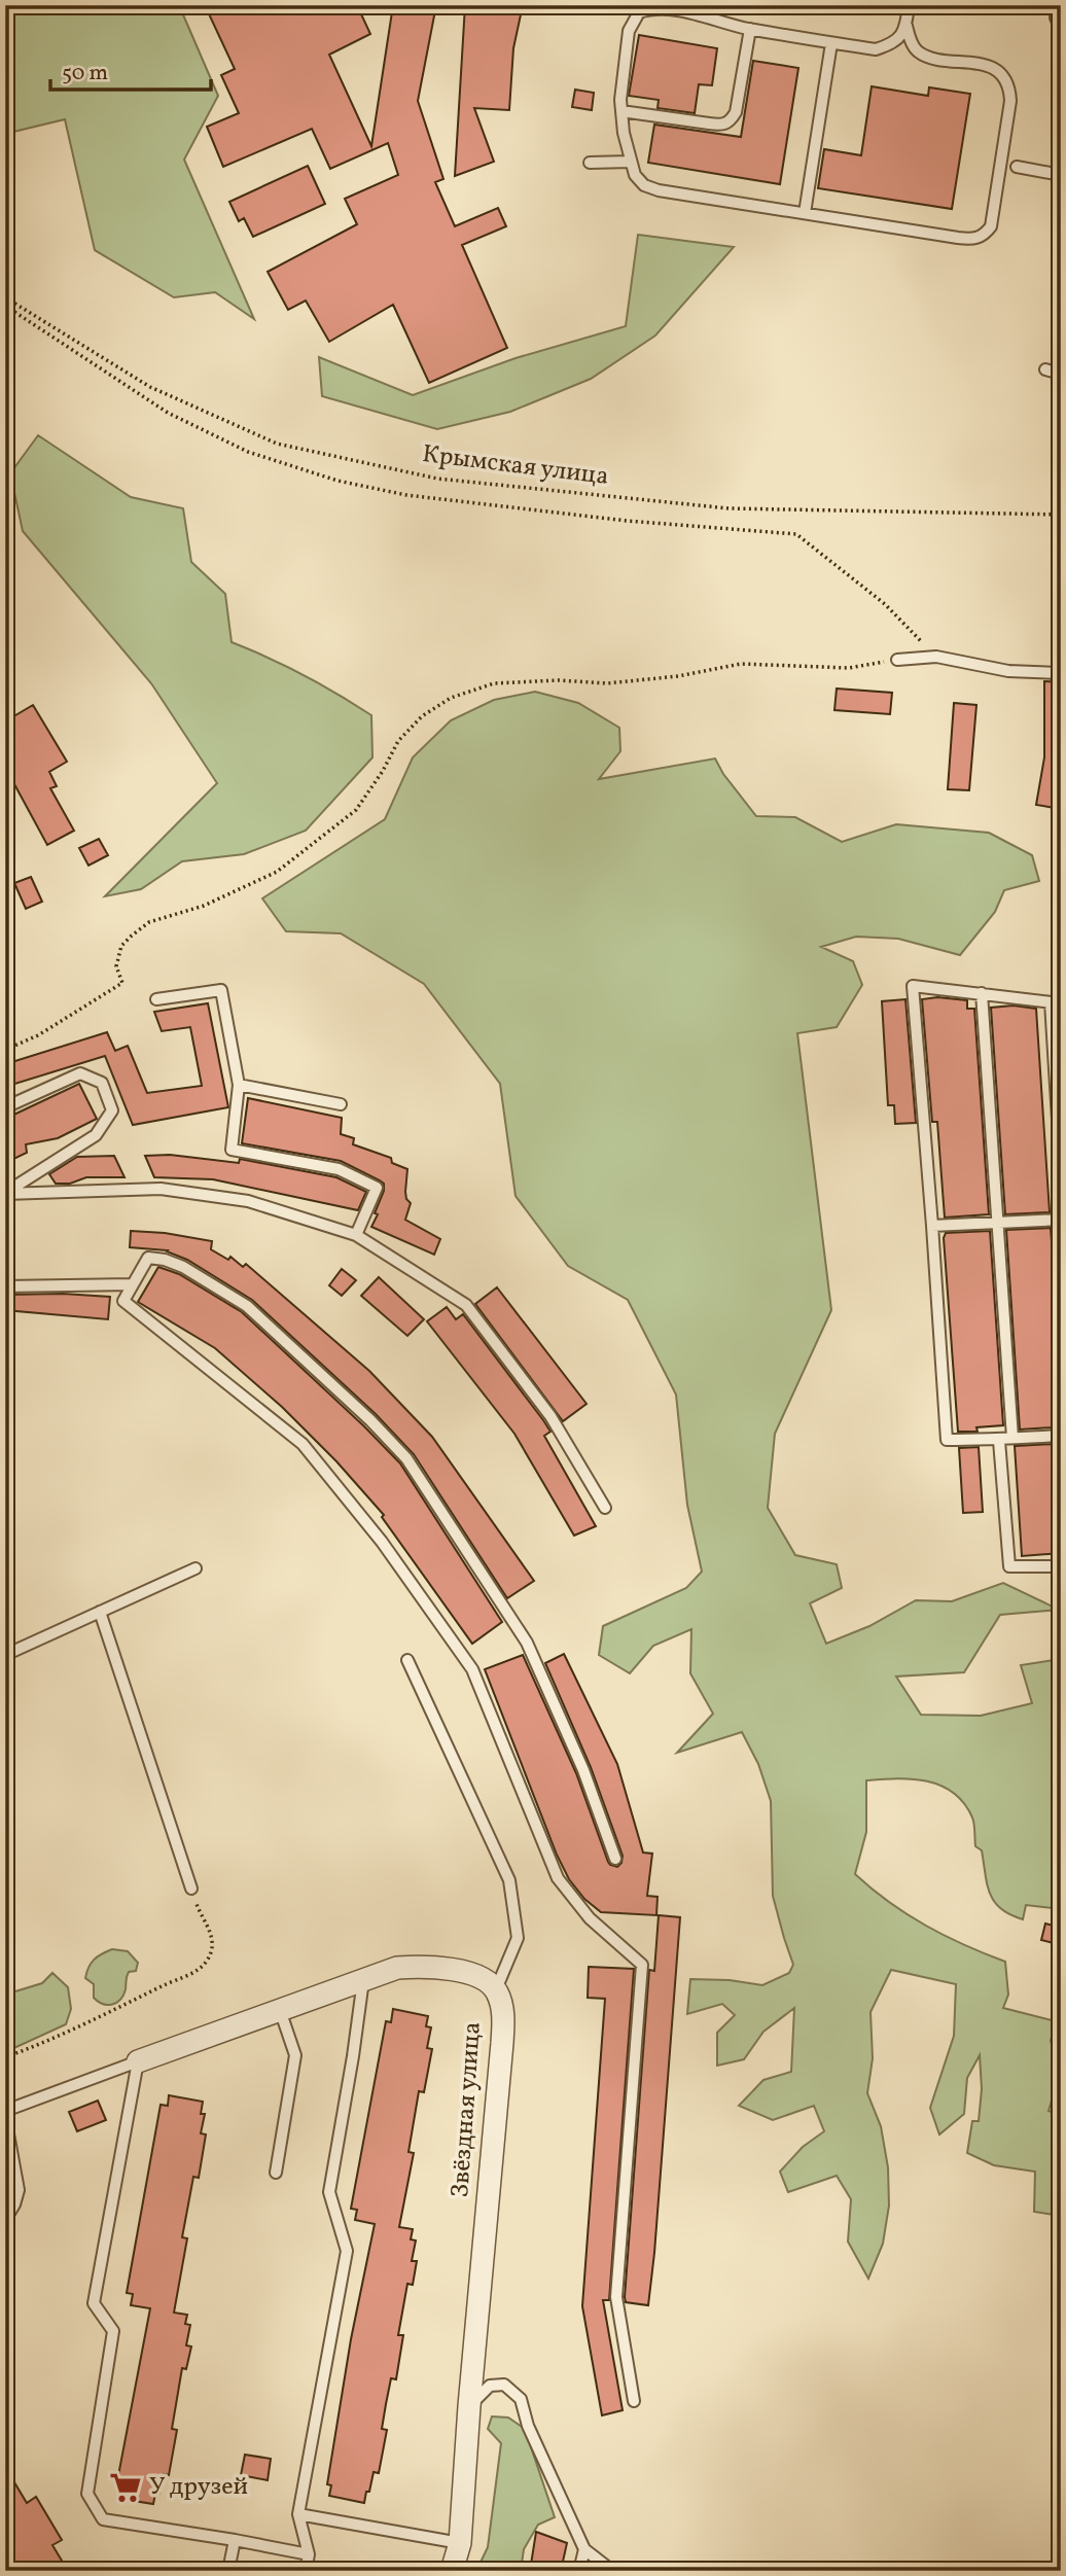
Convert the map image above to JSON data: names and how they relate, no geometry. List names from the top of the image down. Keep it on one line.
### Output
{"streets":{"street":["Звёздная улица"],"path":["Крымская улица"]},"places":{"supermarket":["У друзей"]},"scale_bar":"50 m"}
